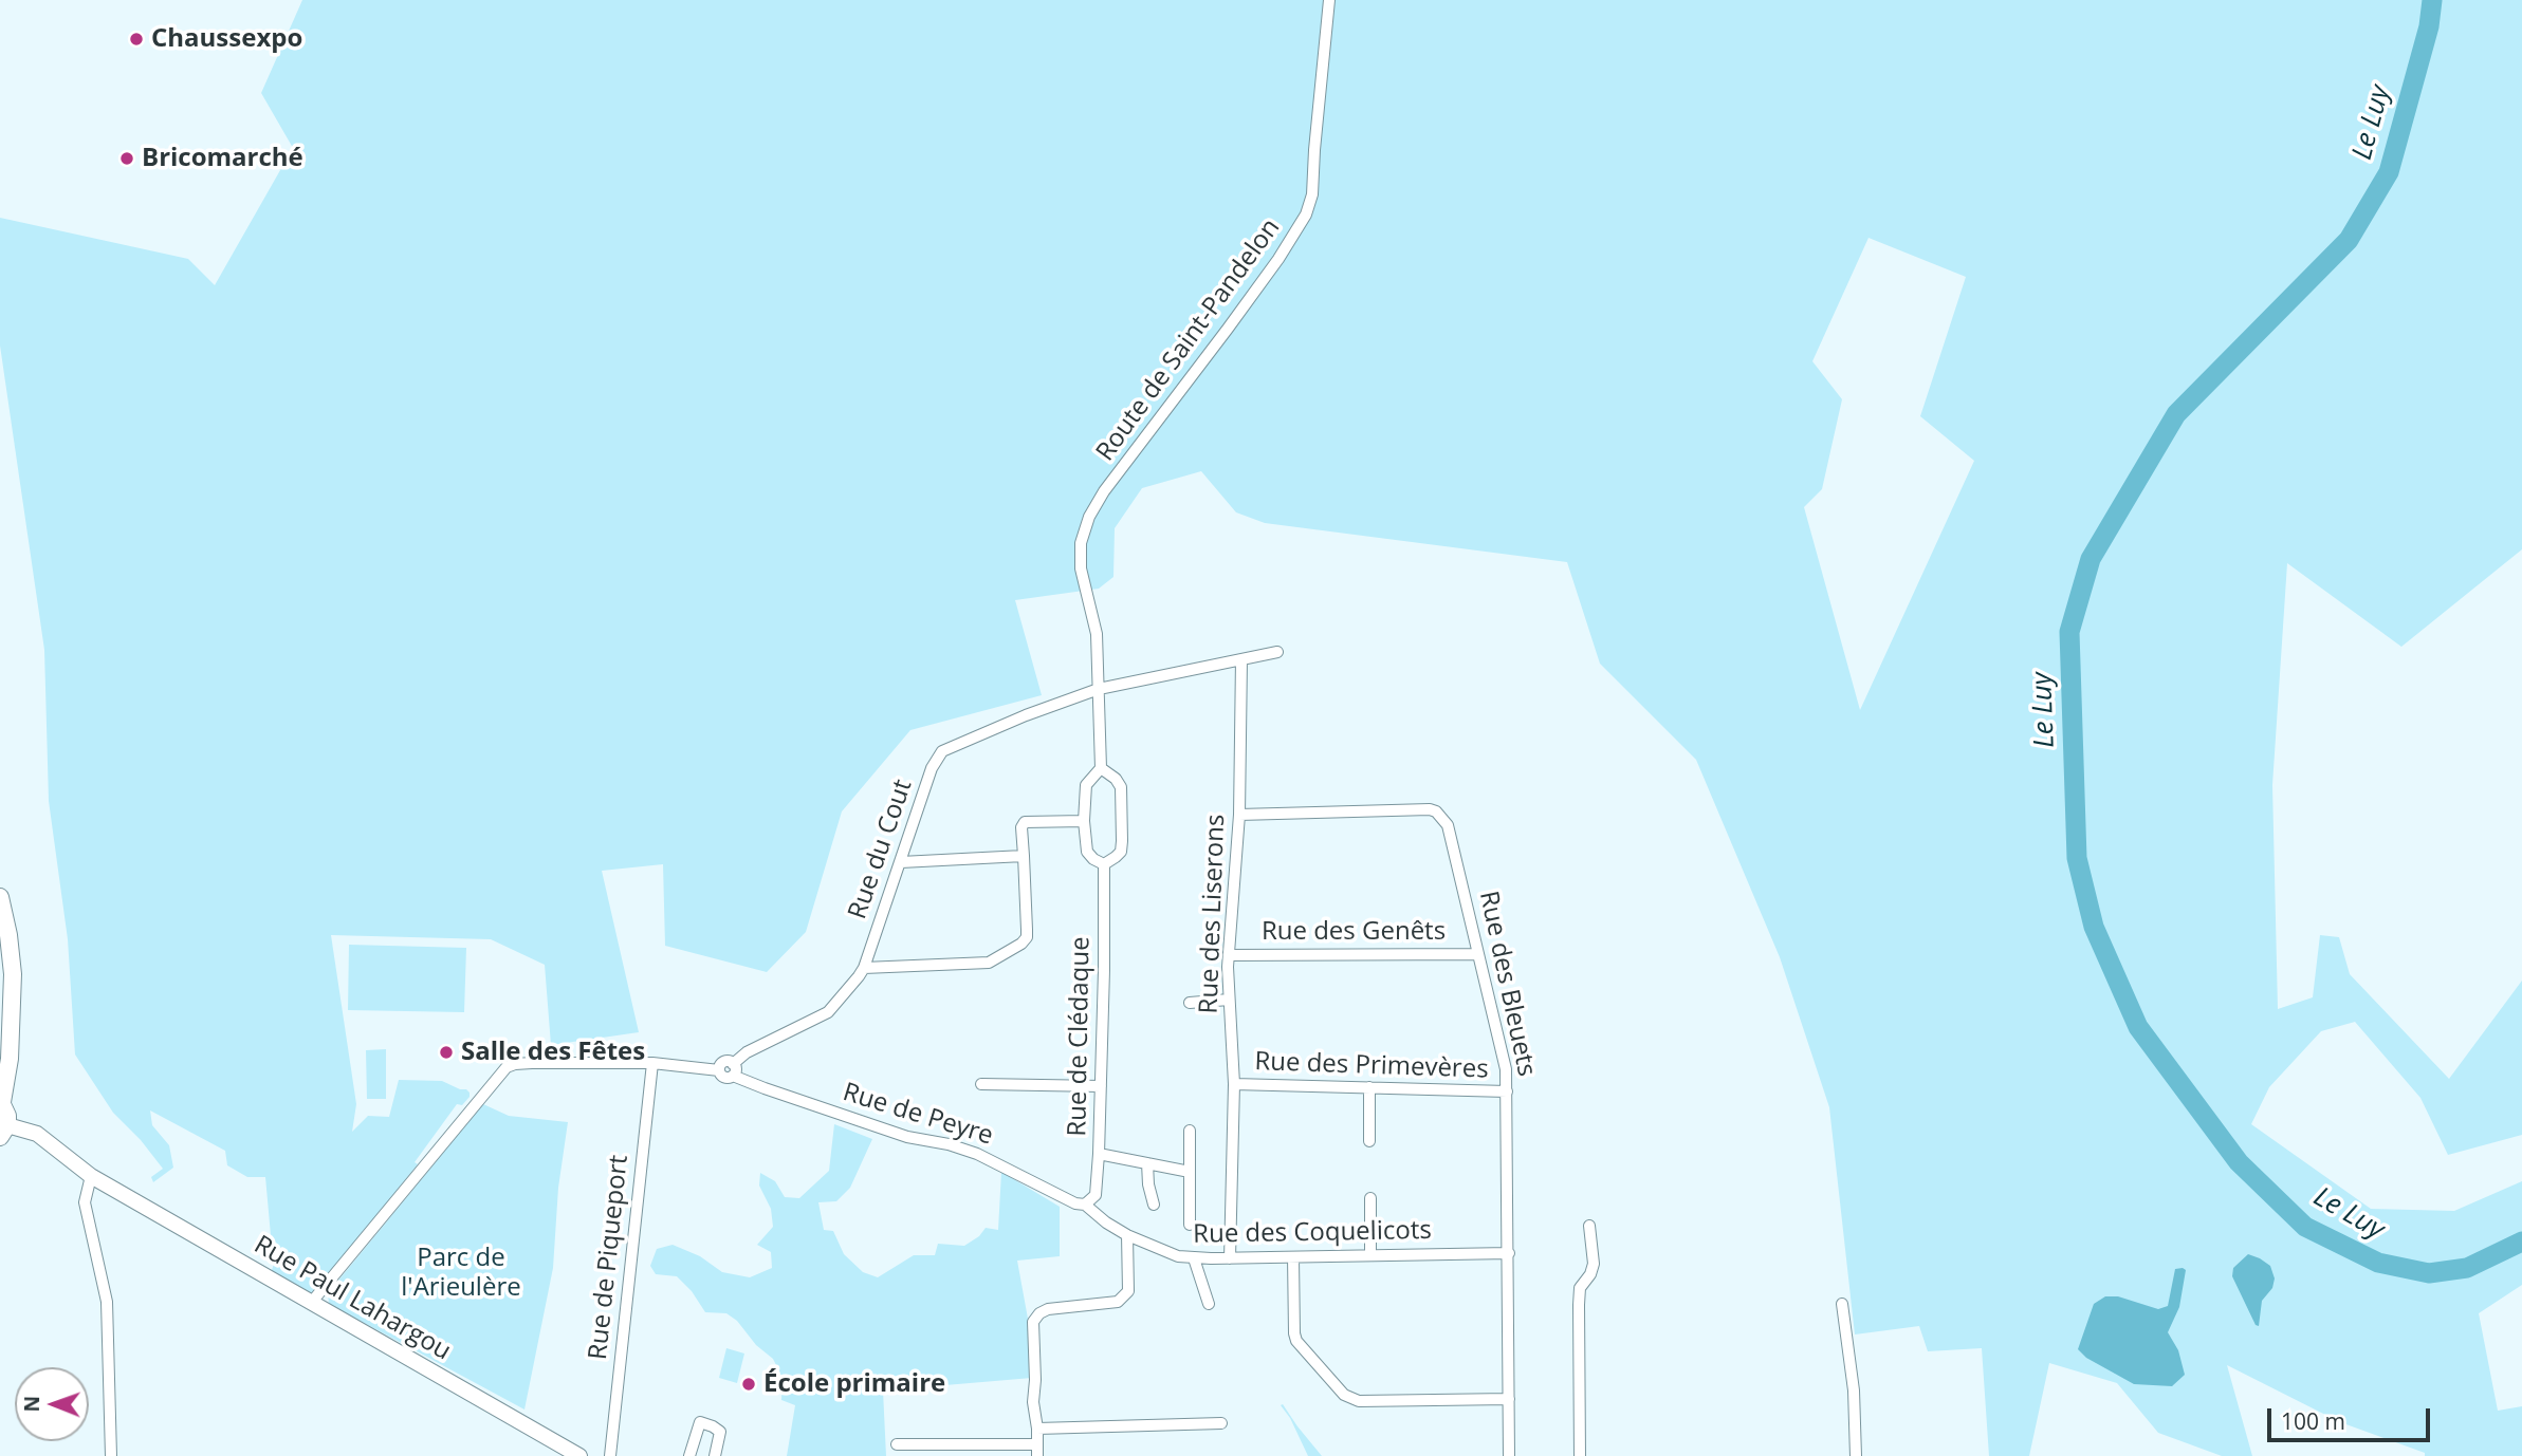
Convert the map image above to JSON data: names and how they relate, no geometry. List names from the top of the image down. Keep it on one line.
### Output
{"streets":{"street":["Route de Saint-Pandelon","Rue du Cout","Rue des Liserons","Rue des Genêts","Rue des Bleuets","Rue de Clédaque","Rue des Primevères","Rue de Peyre","Rue des Coquelicots","Rue de Piqueport","Rue Paul Lahargou"]},"crossings":[["Route de Saint-Pandelon","Rue du Cout"],["Rue du Cout","Rue des Liserons"],["Rue du Cout","Rue de Peyre"],["Rue des Liserons","Rue des Genêts"],["Rue des Liserons","Rue des Bleuets"],["Rue des Liserons","Rue des Primevères"],["Rue des Liserons","Rue des Coquelicots"],["Rue des Genêts","Rue des Bleuets"],["Rue des Bleuets","Rue des Primevères"],["Rue des Bleuets","Rue des Coquelicots"],["Rue de Clédaque","Rue de Peyre"],["Rue de Clédaque","Rue des Coquelicots"],["Rue de Peyre","Rue des Coquelicots"],["Rue de Peyre","Rue de Piqueport"],["Rue de Peyre","Rue Paul Lahargou"]],"water":["Le Luy"],"parks":["Parc de l'Arieulère"],"places":["Chaussexpo","Bricomarché","Salle des Fêtes","École primaire"],"scale_bar":"100 m","north":"left"}
